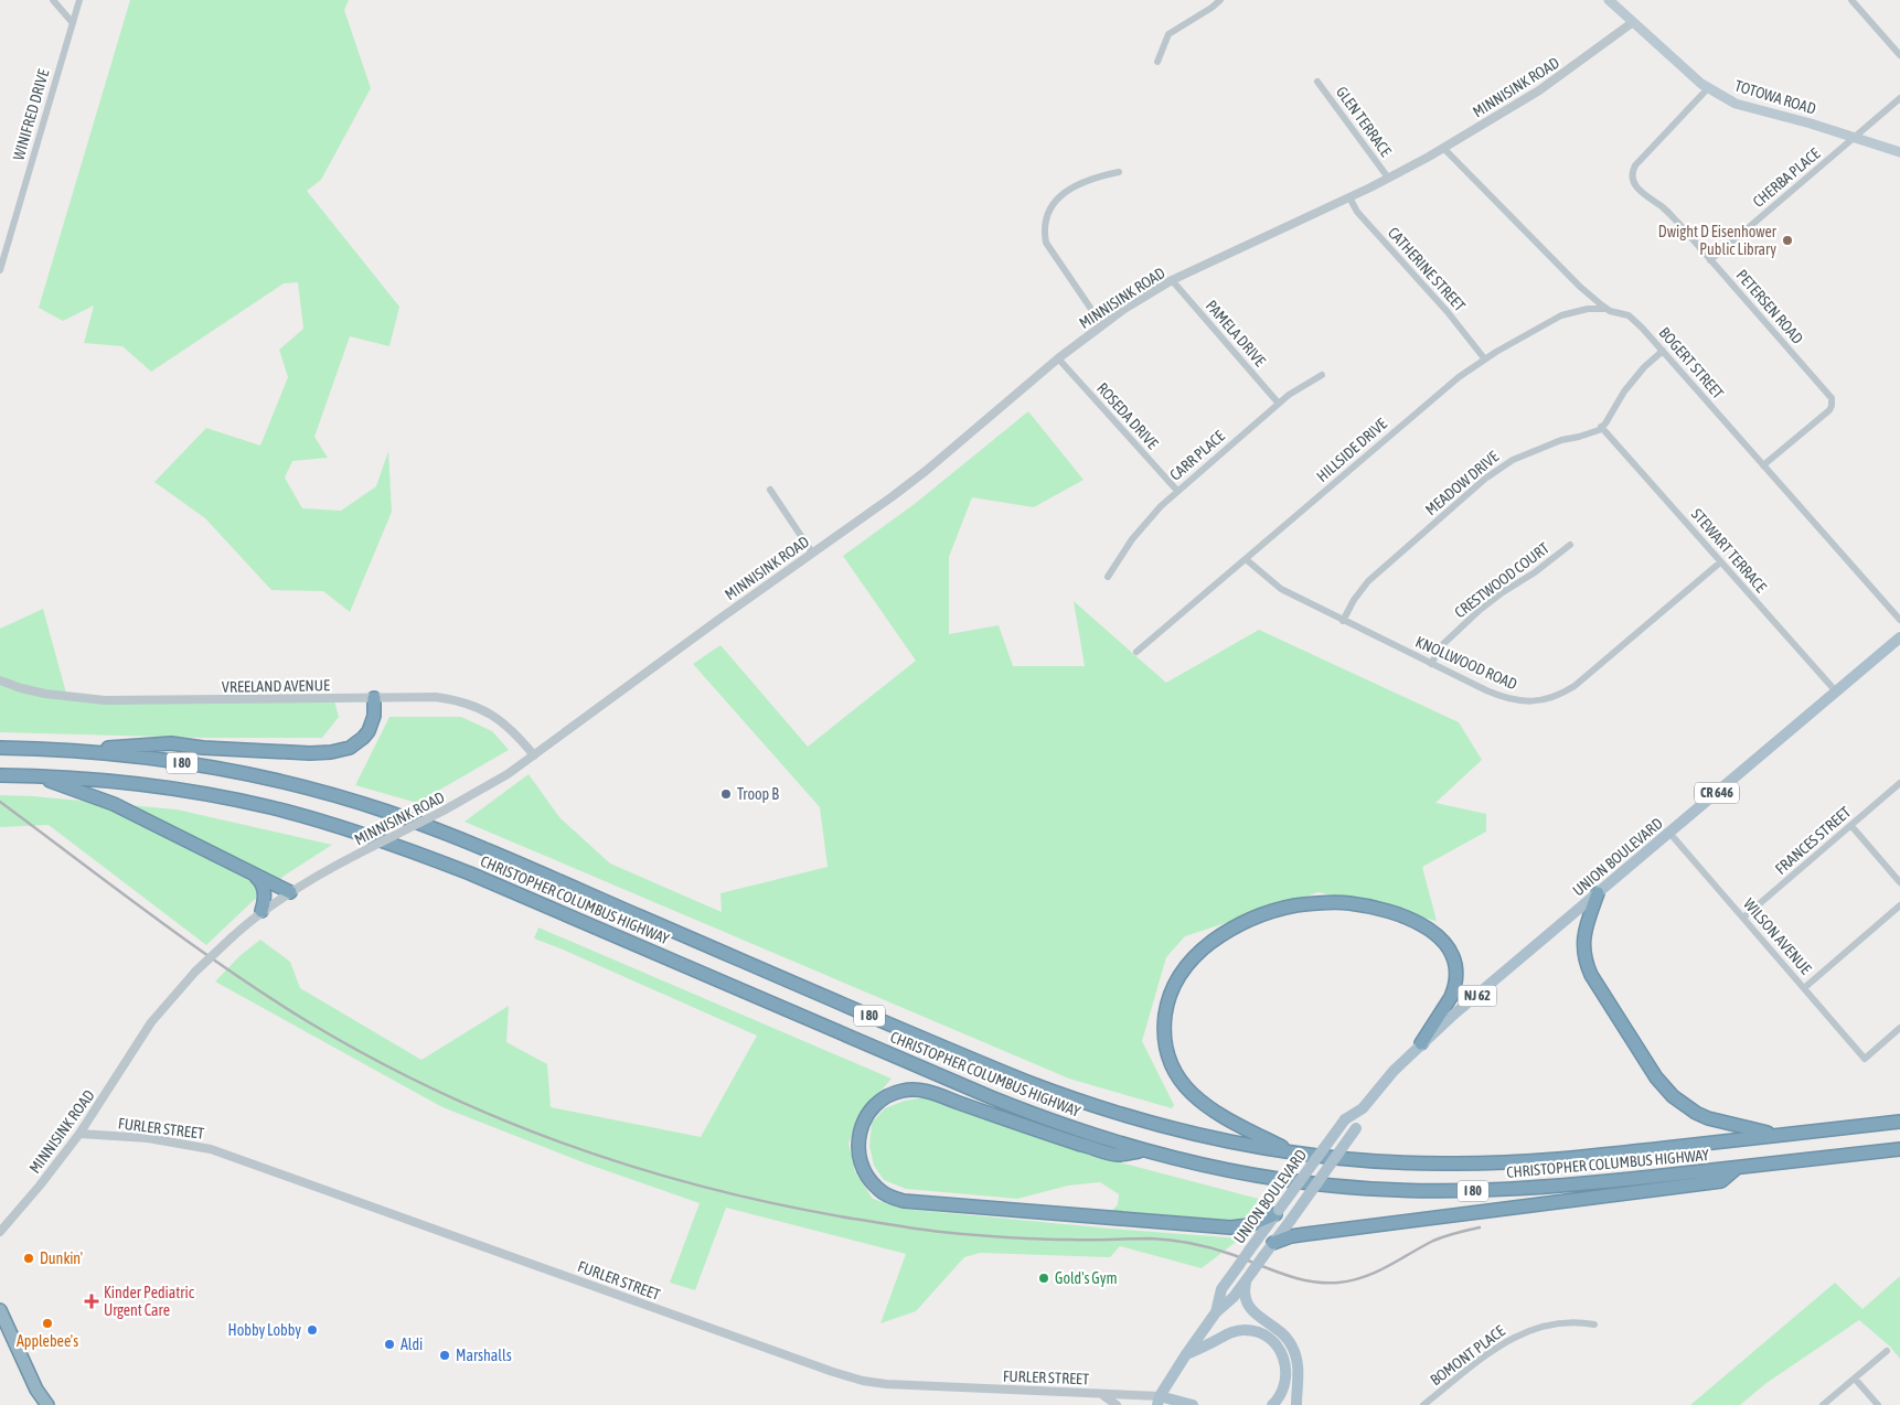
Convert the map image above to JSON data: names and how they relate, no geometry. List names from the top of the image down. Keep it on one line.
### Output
{"streets":{"highway":["I 80","CHRISTOPHER COLUMBUS HIGHWAY"],"main road":["TOTOWA ROAD","CR 646","UNION BOULEVARD","NJ 62"],"street":["MINNISINK ROAD","WINIFRED DRIVE","GLEN TERRACE","CHERBA PLACE","CATHERINE STREET","PETERSEN ROAD","PAMELA DRIVE","BOGERT STREET","ROSEDA DRIVE","HILLSIDE DRIVE","CARR PLACE","MEADOW DRIVE","STEWART TERRACE","CRESTWOOD COURT","KNOLLWOOD ROAD","VREELAND AVENUE","FRANCES STREET","WILSON AVENUE","FURLER STREET","BOMONT PLACE"]},"crossings":[["MINNISINK ROAD","TOTOWA ROAD"],["MINNISINK ROAD","GLEN TERRACE"],["MINNISINK ROAD","CATHERINE STREET"],["MINNISINK ROAD","PAMELA DRIVE"],["MINNISINK ROAD","BOGERT STREET"],["MINNISINK ROAD","ROSEDA DRIVE"],["MINNISINK ROAD","VREELAND AVENUE"],["MINNISINK ROAD","FURLER STREET"],["TOTOWA ROAD","CHERBA PLACE"],["TOTOWA ROAD","PETERSEN ROAD"],["CHERBA PLACE","PETERSEN ROAD"],["CATHERINE STREET","HILLSIDE DRIVE"],["PETERSEN ROAD","BOGERT STREET"],["PAMELA DRIVE","CARR PLACE"],["BOGERT STREET","HILLSIDE DRIVE"],["ROSEDA DRIVE","CARR PLACE"],["HILLSIDE DRIVE","KNOLLWOOD ROAD"],["MEADOW DRIVE","STEWART TERRACE"],["MEADOW DRIVE","KNOLLWOOD ROAD"],["STEWART TERRACE","KNOLLWOOD ROAD"],["STEWART TERRACE","UNION BOULEVARD"],["CRESTWOOD COURT","KNOLLWOOD ROAD"],["FRANCES STREET","WILSON AVENUE"],["UNION BOULEVARD","WILSON AVENUE"],["UNION BOULEVARD","FURLER STREET"]],"places":{"other":["Dwight D Eisenhower Public Library","Troop B","Dunkin'","Gold's Gym","Applebee's","Hobby Lobby","Aldi","Marshalls"],"health":["Kinder Pediatric Urgent Care"]}}
